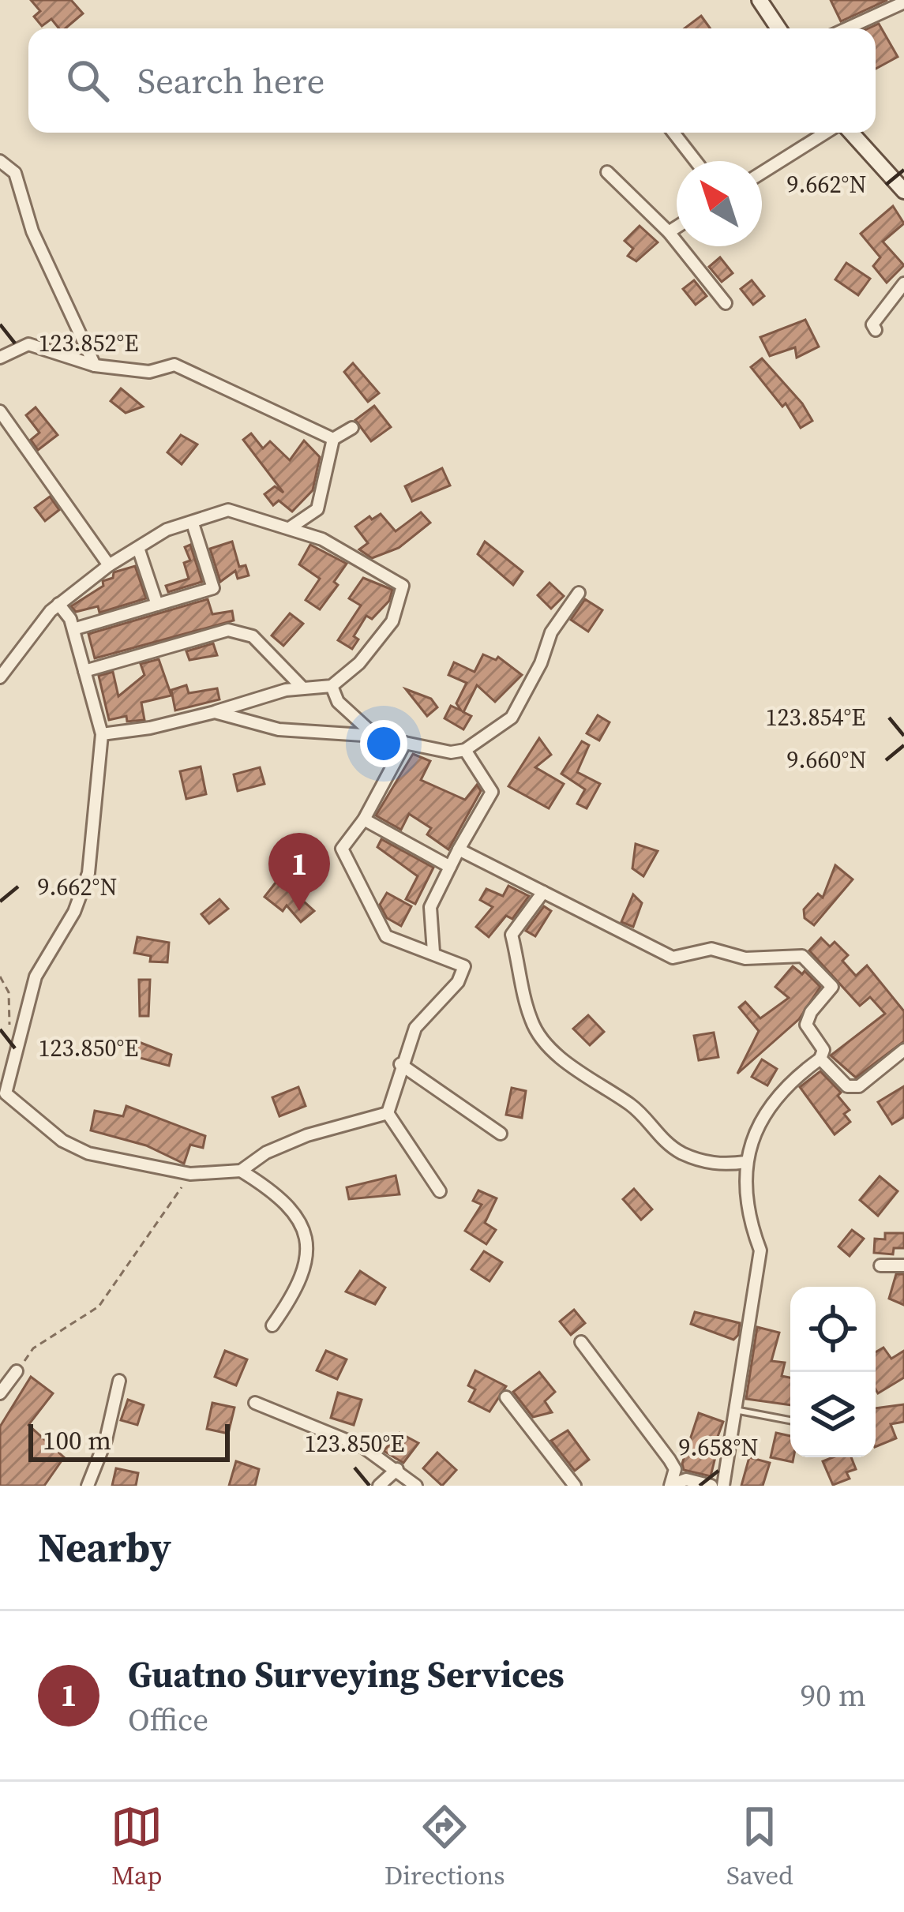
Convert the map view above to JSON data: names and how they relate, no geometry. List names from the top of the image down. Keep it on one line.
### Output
{"scale_bar":"100 m","north":"top left","page":{"search":"Search here","pins":"1","scale":"100 m","heading":"Nearby","list":[{"mark":"1","name":"Guatno Surveying Services","note":"Office","value":"90 m"}],"nav":["Map","Directions","Saved"]},"coordinates":["9.662°N","123.852°E","123.854°E","9.660°N","123.850°E","9.658°N"]}
